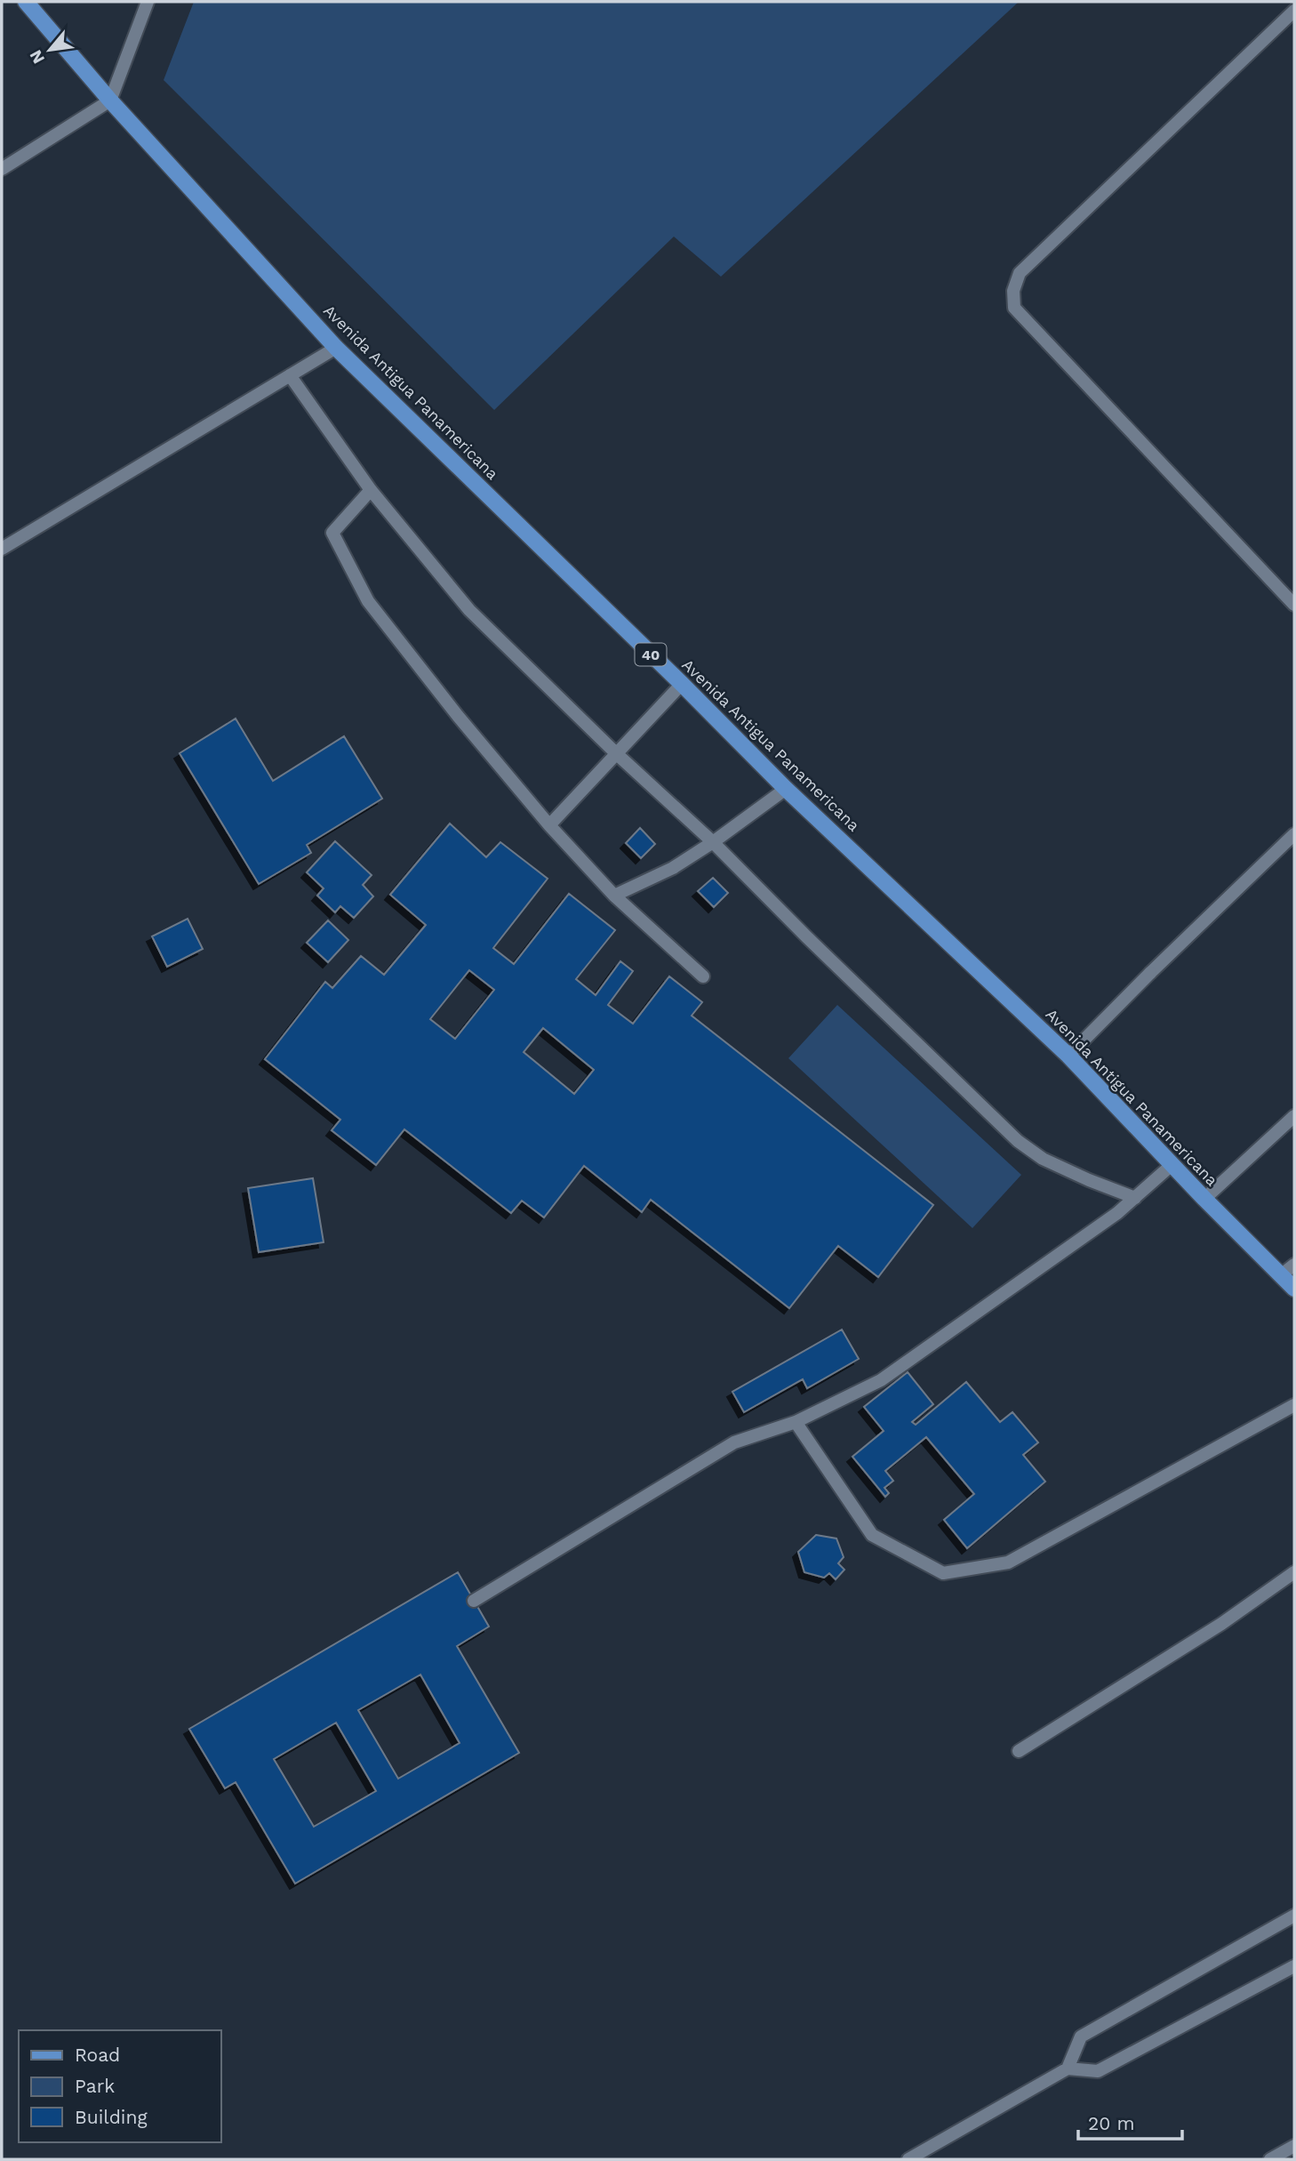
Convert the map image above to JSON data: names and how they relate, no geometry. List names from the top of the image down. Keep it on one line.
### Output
{"streets":{"main road":["Avenida Antigua Panamericana","40"]},"legend":["Road","Park","Building"],"scale_bar":"20 m","north":"bottom left"}
